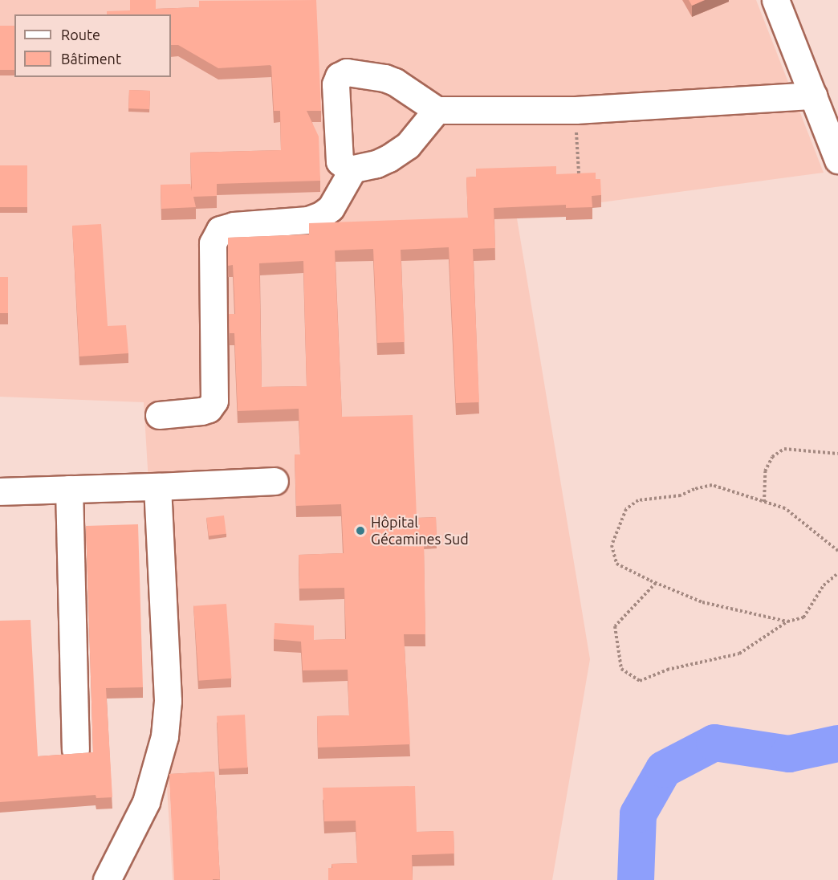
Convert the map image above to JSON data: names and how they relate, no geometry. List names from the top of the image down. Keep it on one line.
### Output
{"places":["Hôpital Gécamines Sud"],"legend":["Route","Bâtiment"]}
